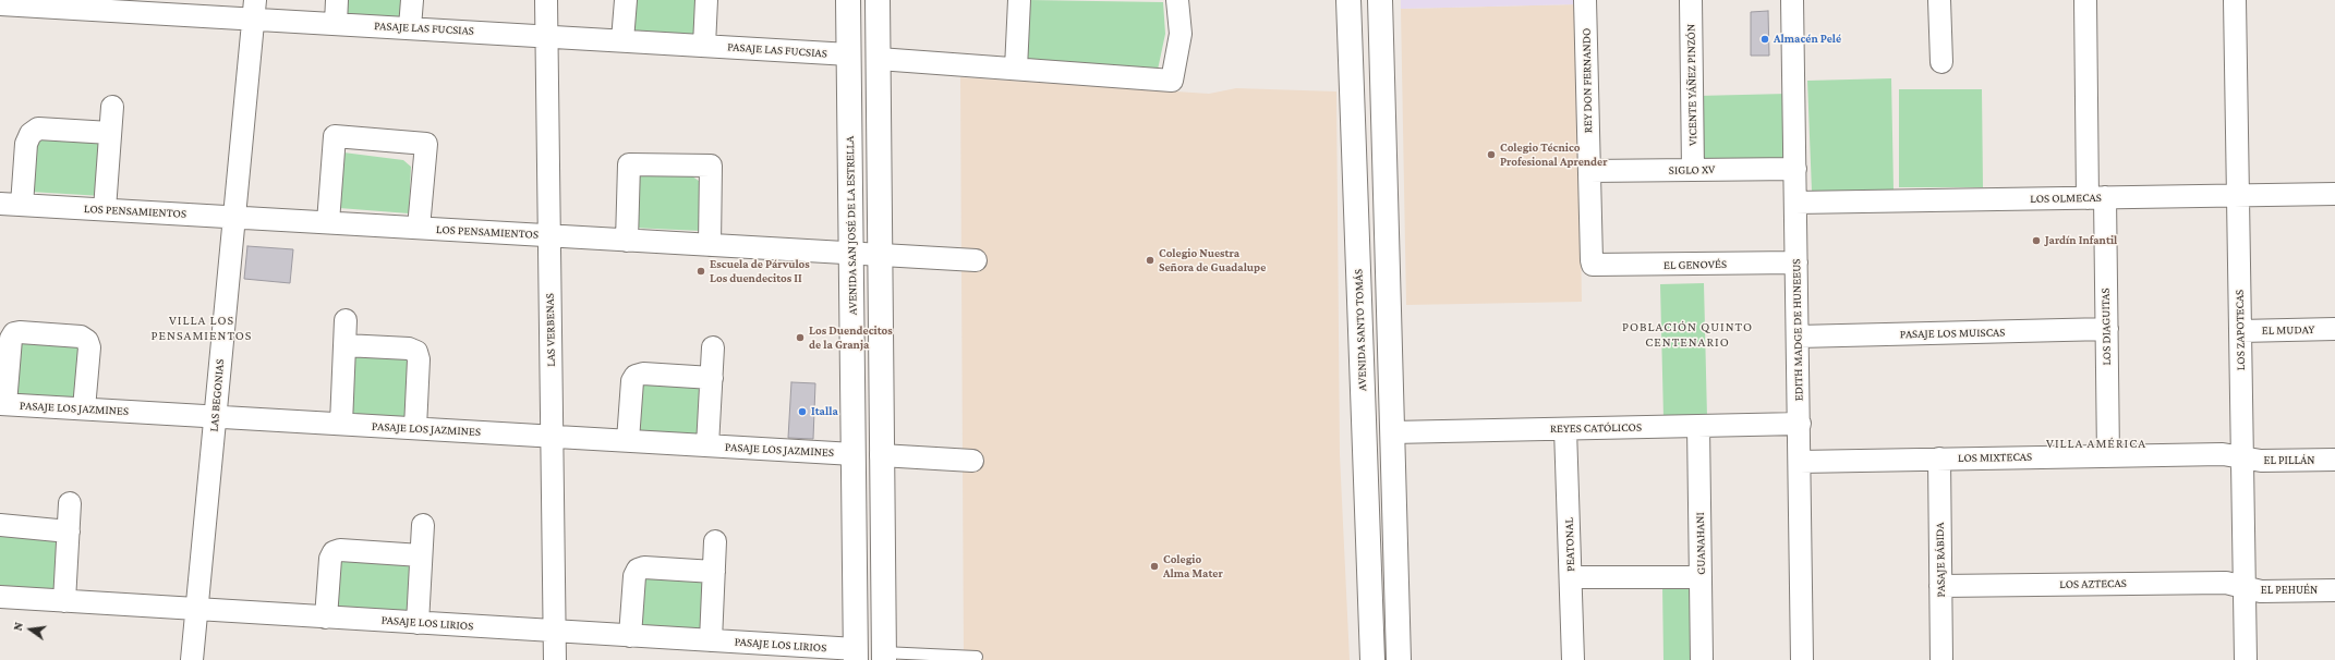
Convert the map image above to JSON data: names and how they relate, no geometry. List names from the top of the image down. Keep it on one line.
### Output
{"streets":{"main road":["AVENIDA SAN JOSÉ DE LA ESTRELLA","AVENIDA SANTO TOMÁS"],"street":["PASAJE LAS FUCSIAS","REY DON FERNANDO","VICENTE YÁÑEZ PINZÓN","SIGLO XV","LOS OLMECAS","LOS PENSAMIENTOS","EL GENOVÉS","LOS DIAGUITAS","LAS VERBENAS","EDITH MADGE DE HUNEEUS","LOS ZAPOTECAS","EL MUDAY","PASAJE LOS MUISCAS","LAS BEGONIAS","PASAJE LOS JAZMINES","REYES CATÓLICOS","LOS MIXTECAS","EL PILLÁN","GUANAHANI","PEATONAL","PASAJE RÁBIDA","LOS AZTECAS","EL PEHUÉN","PASAJE LOS LIRIOS"]},"crossings":[["PASAJE LAS FUCSIAS","AVENIDA SAN JOSÉ DE LA ESTRELLA"],["PASAJE LAS FUCSIAS","LAS VERBENAS"],["PASAJE LAS FUCSIAS","LAS BEGONIAS"],["REY DON FERNANDO","SIGLO XV"],["REY DON FERNANDO","EL GENOVÉS"],["VICENTE YÁÑEZ PINZÓN","SIGLO XV"],["SIGLO XV","EDITH MADGE DE HUNEEUS"],["LOS OLMECAS","LOS DIAGUITAS"],["LOS OLMECAS","EDITH MADGE DE HUNEEUS"],["LOS OLMECAS","LOS ZAPOTECAS"],["LOS PENSAMIENTOS","AVENIDA SAN JOSÉ DE LA ESTRELLA"],["LOS PENSAMIENTOS","LAS VERBENAS"],["LOS PENSAMIENTOS","LAS BEGONIAS"],["AVENIDA SAN JOSÉ DE LA ESTRELLA","PASAJE LOS JAZMINES"],["AVENIDA SAN JOSÉ DE LA ESTRELLA","PASAJE LOS LIRIOS"],["EL GENOVÉS","EDITH MADGE DE HUNEEUS"],["LOS DIAGUITAS","PASAJE LOS MUISCAS"],["LOS DIAGUITAS","LOS MIXTECAS"],["LAS VERBENAS","PASAJE LOS JAZMINES"],["LAS VERBENAS","PASAJE LOS LIRIOS"],["EDITH MADGE DE HUNEEUS","PASAJE LOS MUISCAS"],["EDITH MADGE DE HUNEEUS","REYES CATÓLICOS"],["EDITH MADGE DE HUNEEUS","LOS MIXTECAS"],["LOS ZAPOTECAS","EL MUDAY"],["LOS ZAPOTECAS","LOS MIXTECAS"],["LOS ZAPOTECAS","EL PILLÁN"],["LOS ZAPOTECAS","LOS AZTECAS"],["LOS ZAPOTECAS","EL PEHUÉN"],["LAS BEGONIAS","PASAJE LOS JAZMINES"],["LAS BEGONIAS","PASAJE LOS LIRIOS"],["REYES CATÓLICOS","GUANAHANI"],["REYES CATÓLICOS","PEATONAL"],["LOS MIXTECAS","EL PILLÁN"],["LOS MIXTECAS","PASAJE RÁBIDA"],["PASAJE RÁBIDA","LOS AZTECAS"],["LOS AZTECAS","EL PEHUÉN"]],"districts":["VILLA LOS PENSAMIENTOS","POBLACIÓN QUINTO CENTENARIO","VILLA AMÉRICA"],"places":["Almacén Pelé","Colegio Técnico Profesional Aprender","Jardín Infantil","Colegio Nuestra Señora de Guadalupe","Escuela de Párvulos Los duendecitos II","Los Duendecitos de la Granja","Italla","Colegio Alma Mater"],"north":"left"}
